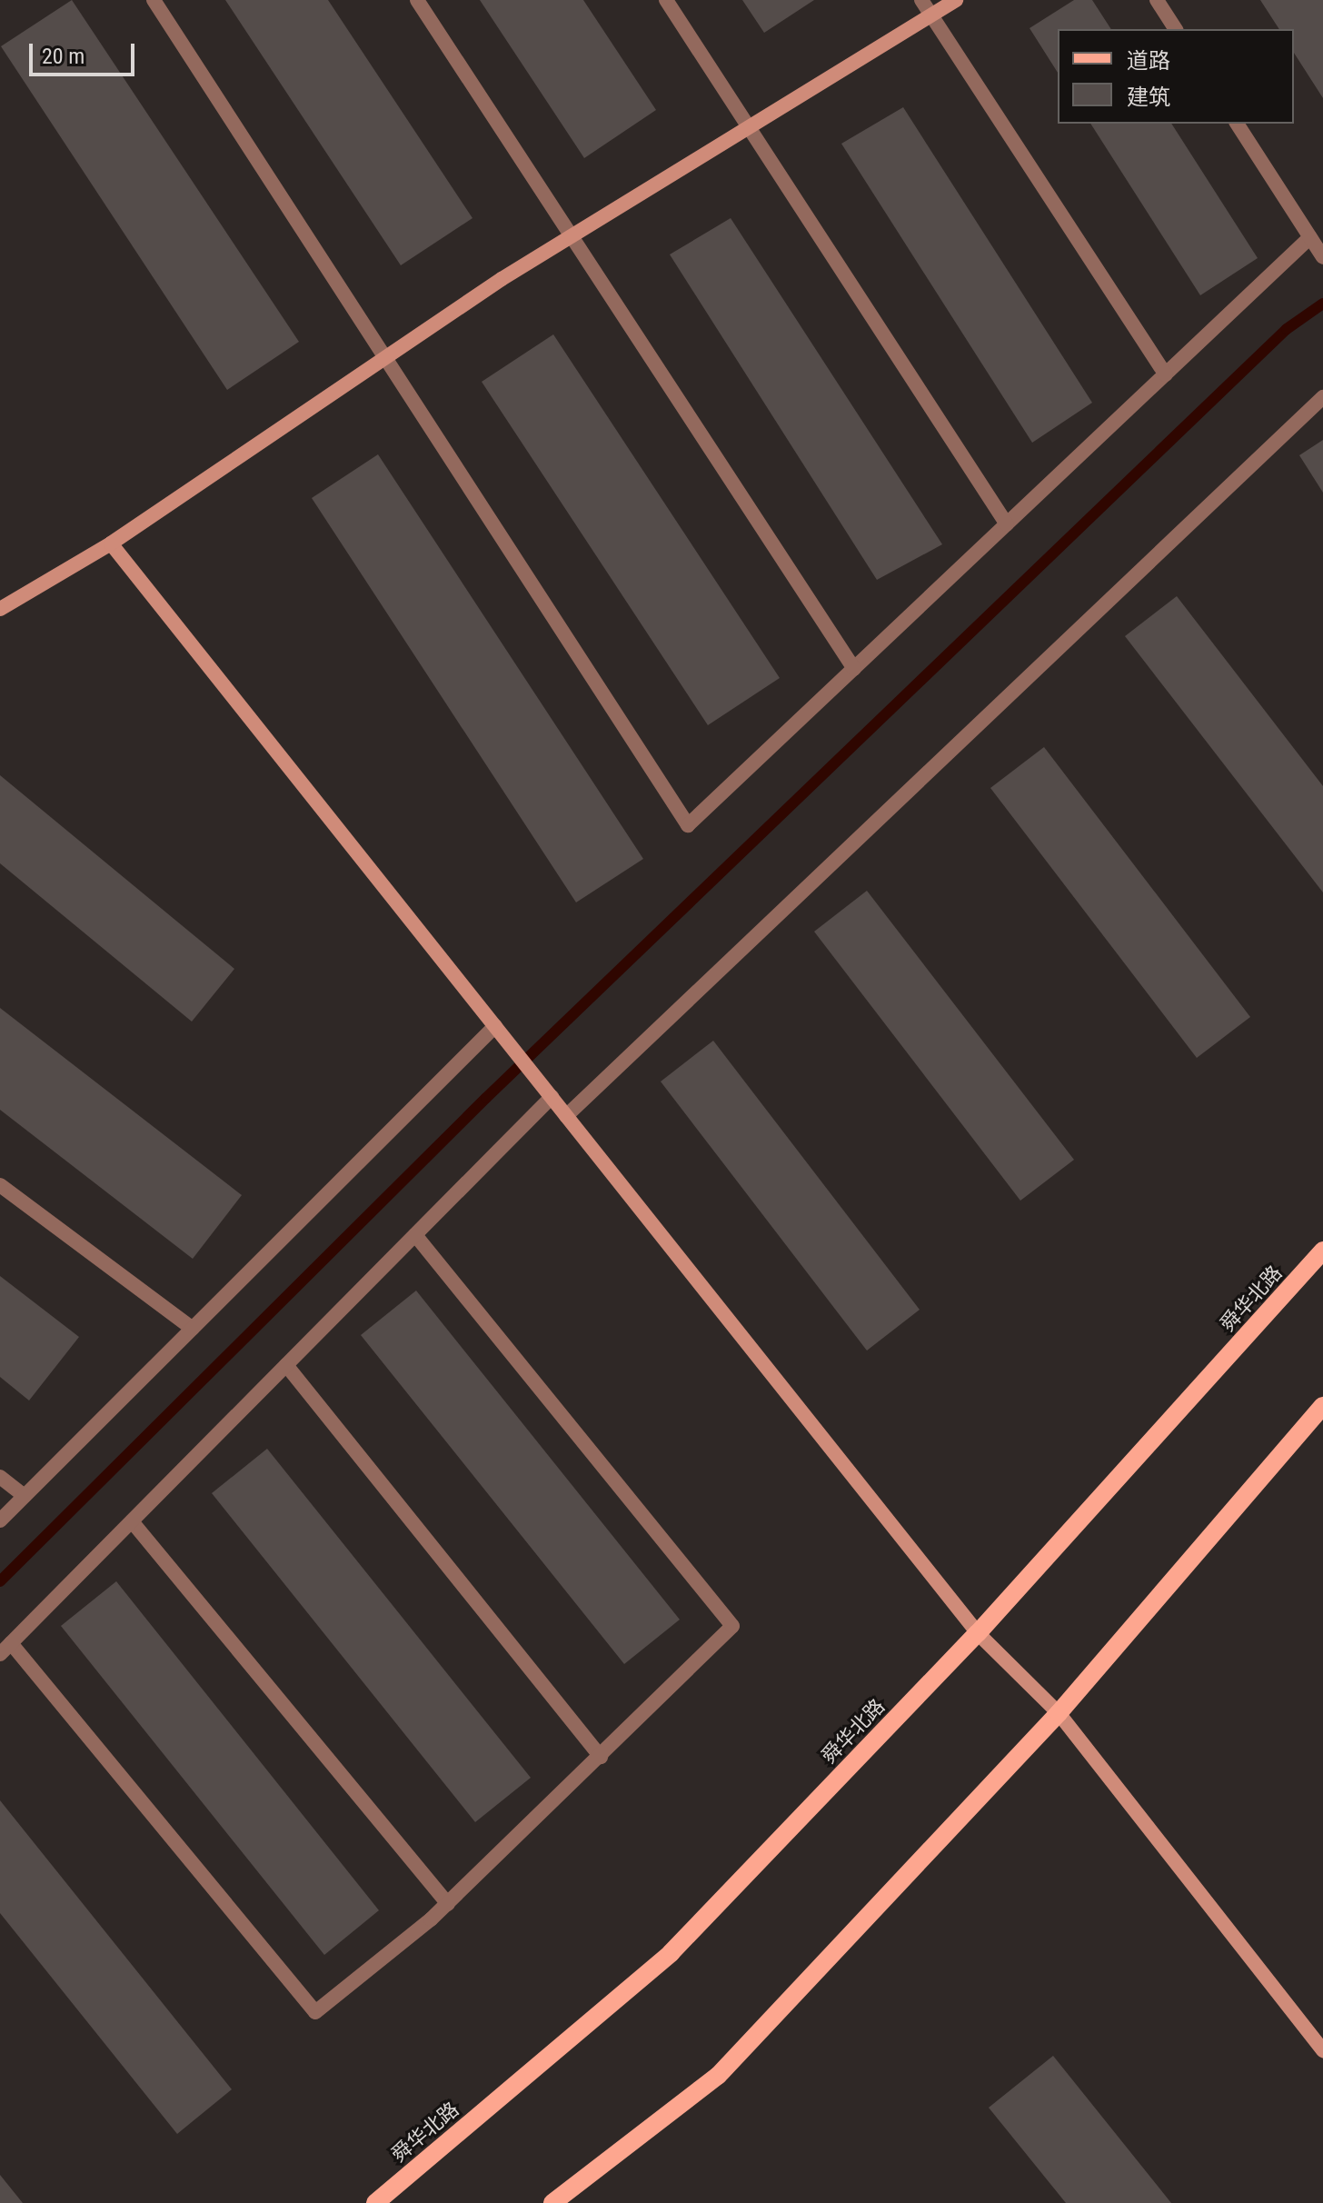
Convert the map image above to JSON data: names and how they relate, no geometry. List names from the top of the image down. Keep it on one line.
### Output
{"streets":{"main road":["舜华北路"]},"legend":["道路","建筑"],"scale_bar":"20 m"}
